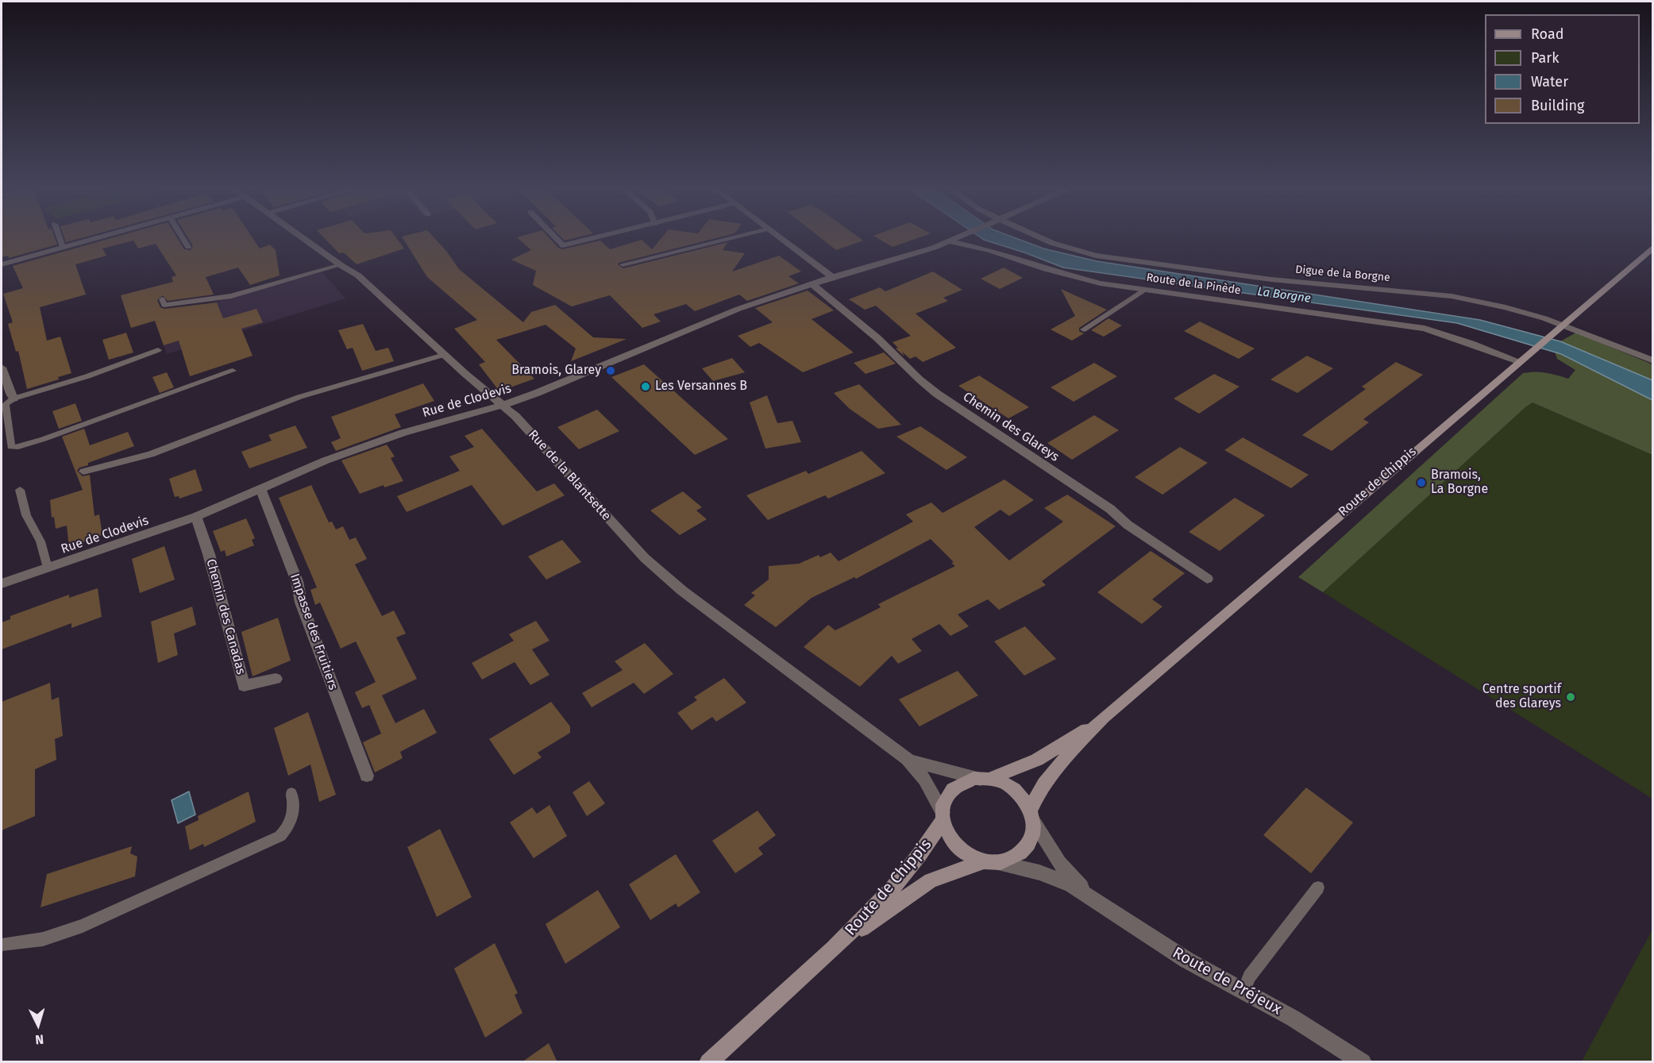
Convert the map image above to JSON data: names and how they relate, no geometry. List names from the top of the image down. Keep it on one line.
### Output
{"streets":{"street":["Digue de la Borgne","Route de la Pinède","Rue de Clodevis","Chemin des Glareys","Rue de la Blantsette","Route de Chippis","Chemin des Canadas","Impasse des Fruitiers","Route de Préjeux"]},"crossings":[["Route de la Pinède","Rue de Clodevis"],["Route de la Pinède","Route de Chippis"],["Rue de Clodevis","Chemin des Glareys"],["Rue de Clodevis","Rue de la Blantsette"],["Rue de Clodevis","Chemin des Canadas"],["Rue de Clodevis","Impasse des Fruitiers"],["Rue de la Blantsette","Route de Chippis"],["Rue de la Blantsette","Route de Préjeux"],["Route de Chippis","Route de Préjeux"]],"water":["La Borgne"],"places":["Bramois, Glarey","Les Versannes B","Bramois, La Borgne","Centre sportif des Glareys"],"legend":["Road","Park","Water","Building"],"north":"bottom"}
